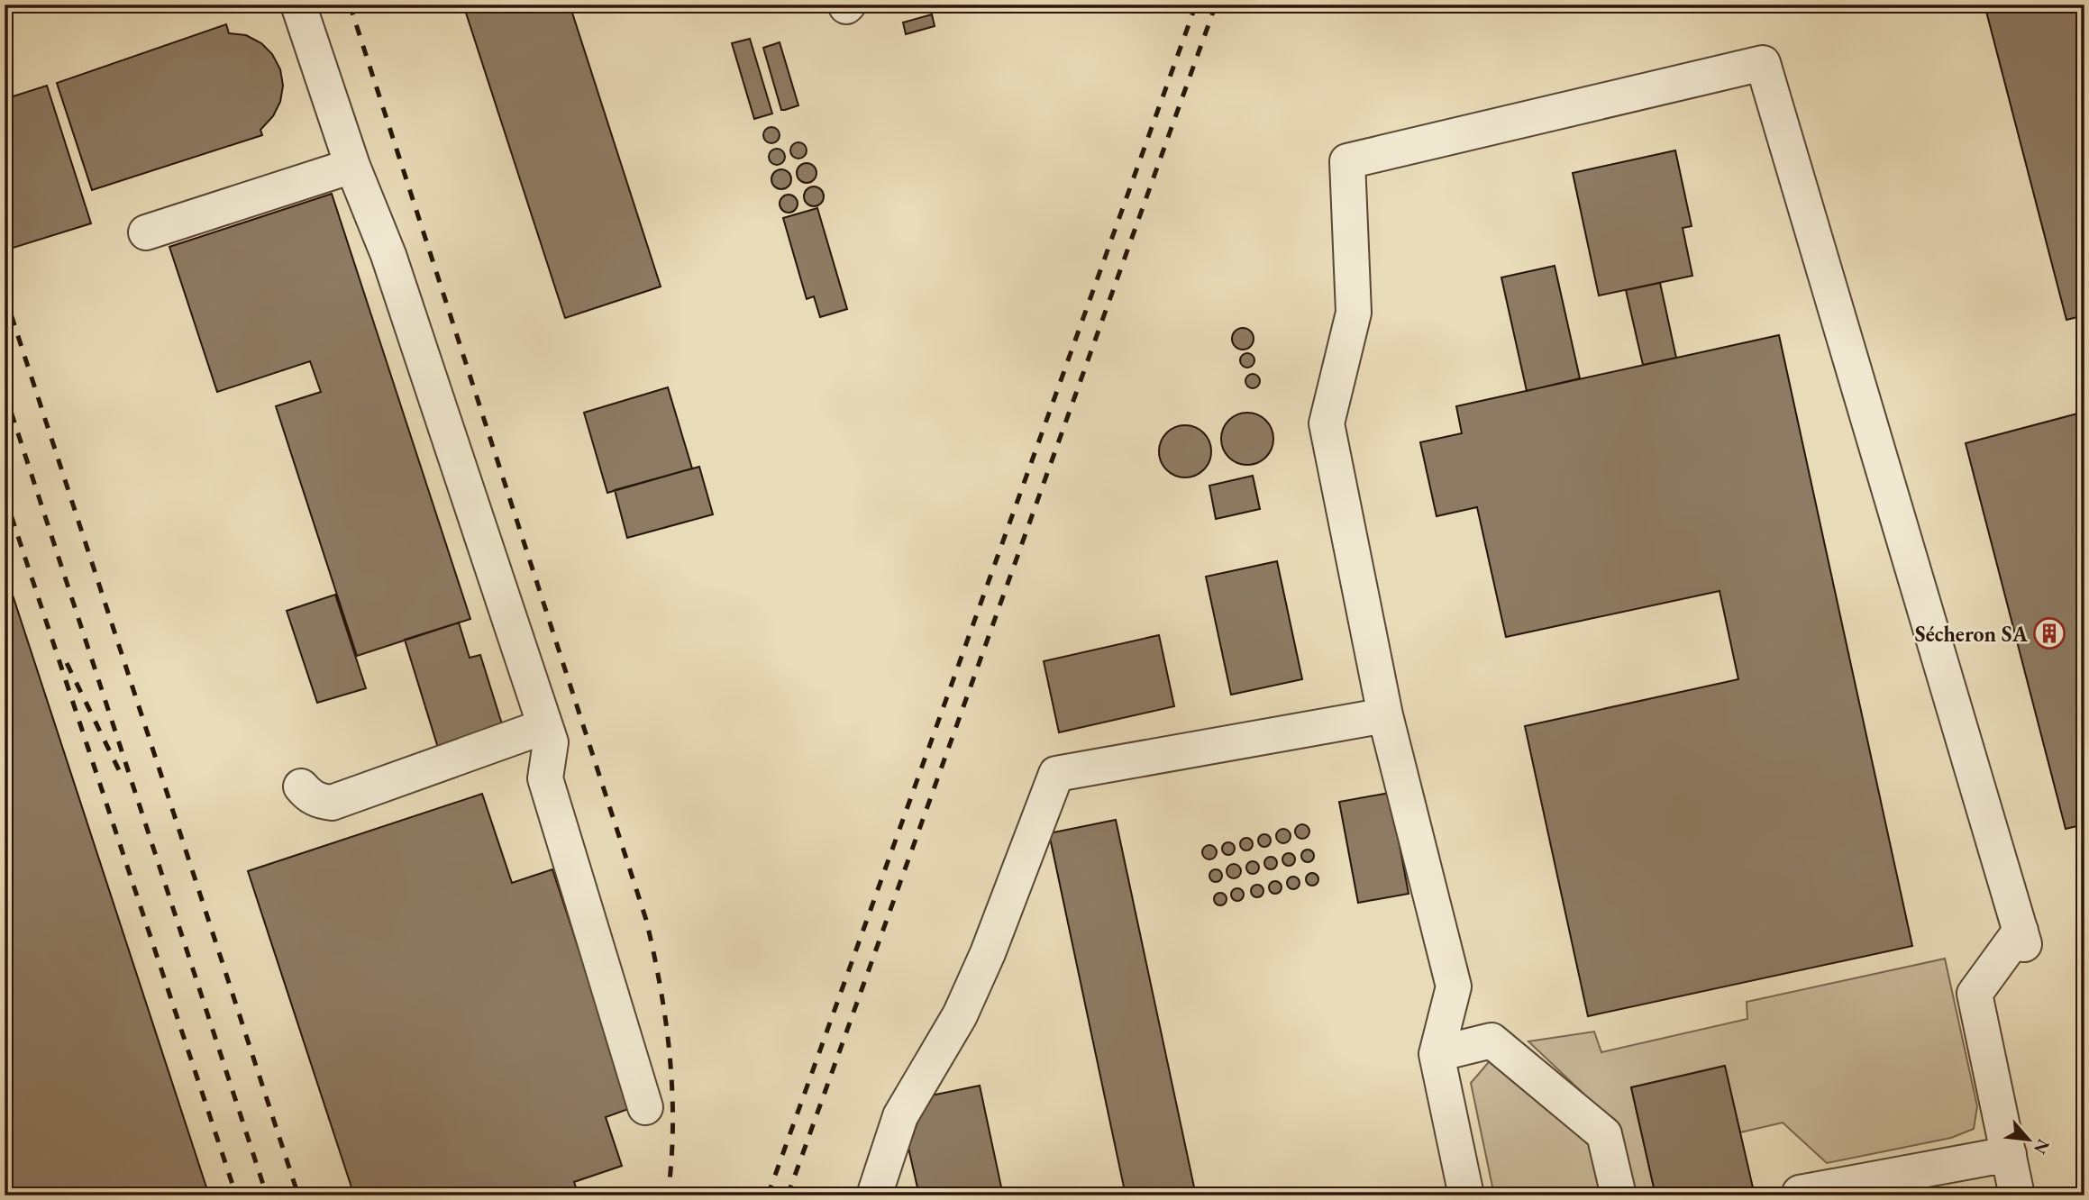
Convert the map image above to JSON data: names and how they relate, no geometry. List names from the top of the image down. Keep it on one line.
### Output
{"places":{"building":["Sécheron SA"]},"north":"bottom right"}
